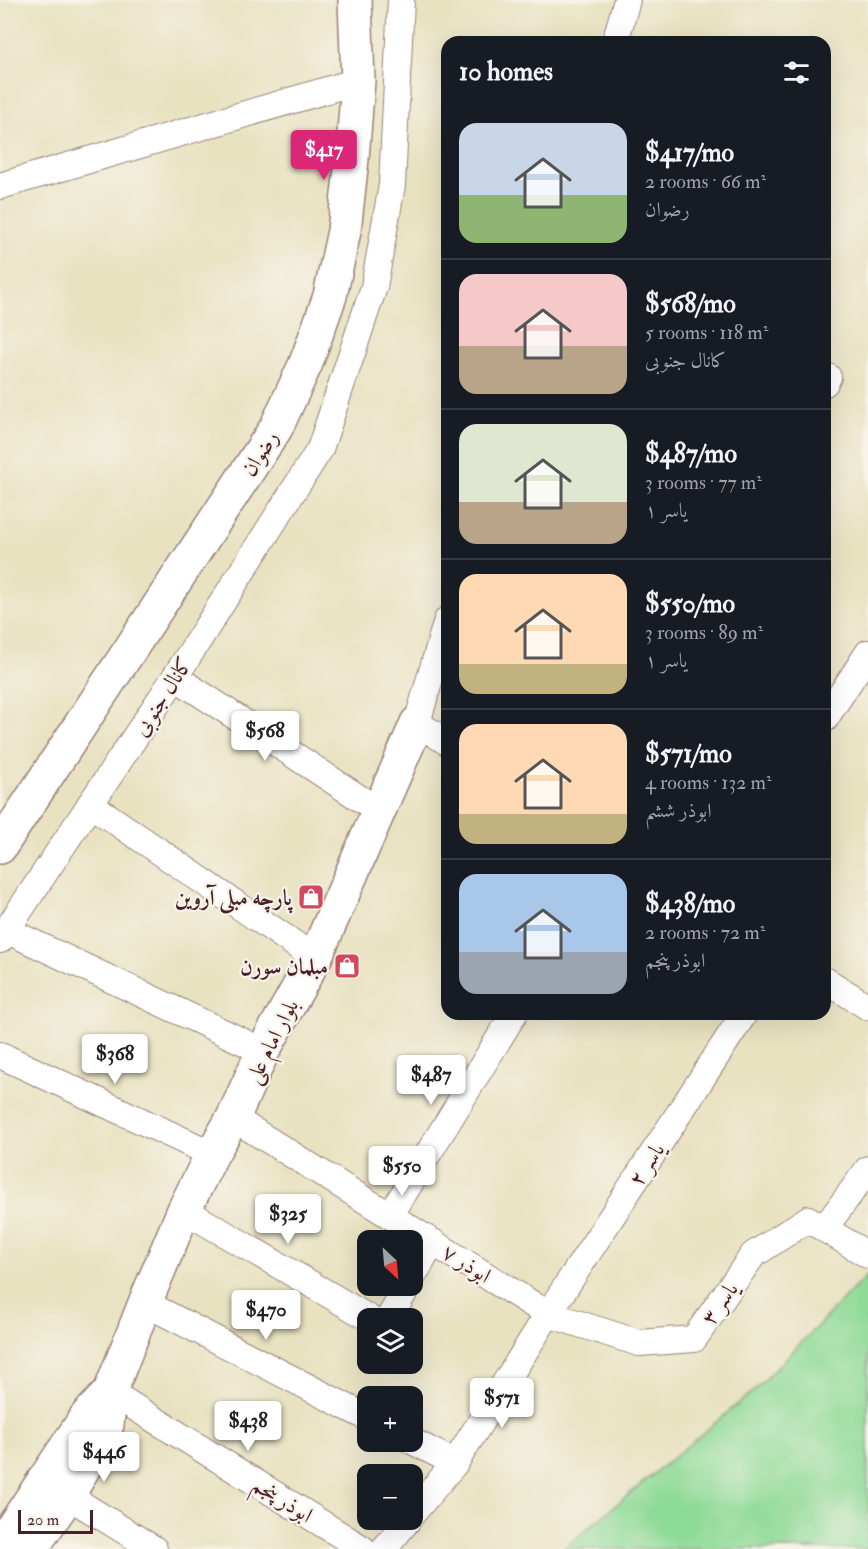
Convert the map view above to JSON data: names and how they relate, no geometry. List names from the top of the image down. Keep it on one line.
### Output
{"streets":{"street":["رضوان","کانال جنوبی","بلوار امام علی","یاسر ۲","ابوذر ۷","یاسر ۳","ابوذر پنجم"]},"crossings":[["بلوار امام علی","ابوذر ۷"],["بلوار امام علی","ابوذر پنجم"],["یاسر ۲","ابوذر ۷"],["یاسر ۲","یاسر ۳"],["ابوذر ۷","یاسر ۳"]],"places":{"shop":["پارچه مبلی آروین","مبلمان سورن"]},"scale_bar":"20 m","north":"bottom right","page":{"heading":"10 homes","list":[{"name":"$417/mo","note":"2 rooms · 66 m² · رضوان"},{"name":"$568/mo","note":"5 rooms · 118 m² · کانال جنوبی"},{"name":"$487/mo","note":"3 rooms · 77 m² · یاسر ۱"},{"name":"$550/mo","note":"3 rooms · 89 m² · یاسر ۱"},{"name":"$571/mo","note":"4 rooms · 132 m² · ابوذر ششم"},{"name":"$438/mo","note":"2 rooms · 72 m² · ابوذر پنجم"}],"price":["$417","$568","$368","$487","$550","$325","$470","$571","$438","$446"],"map_buttons":["+","−"],"scale":"20 m"}}
